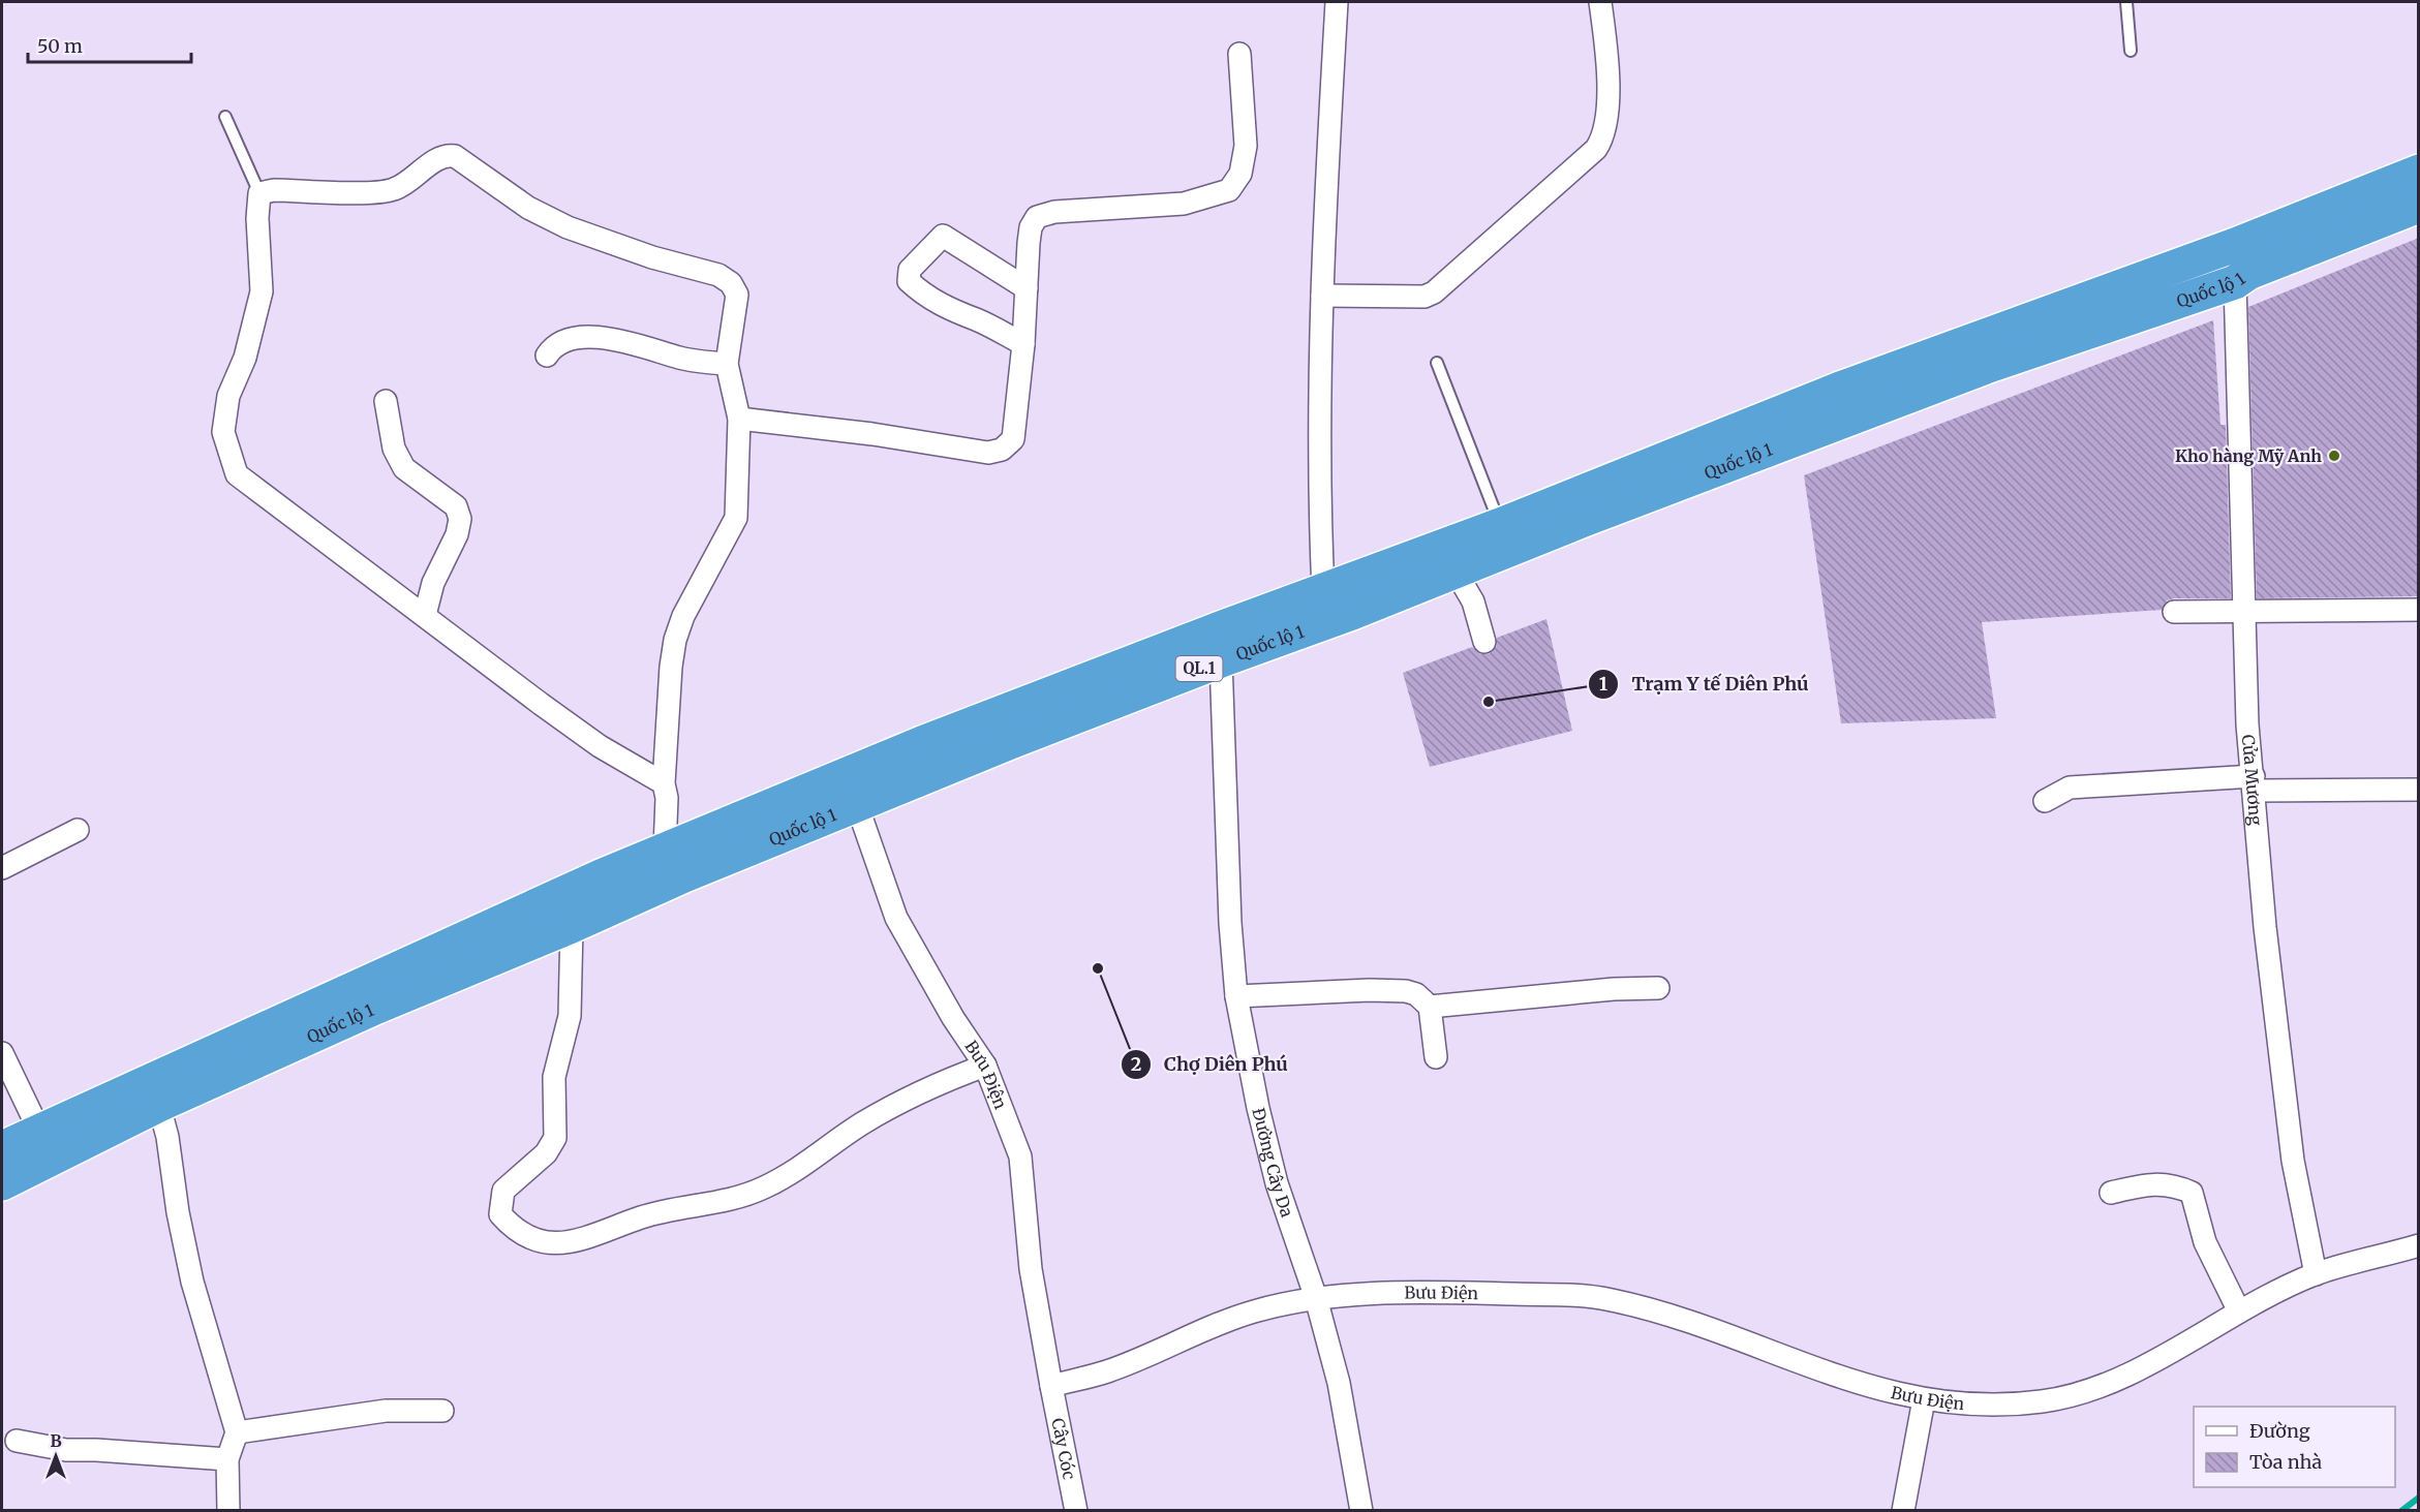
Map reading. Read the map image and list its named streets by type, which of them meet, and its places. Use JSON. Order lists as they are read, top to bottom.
{
  "streets": {
    "highway": ["Quốc lộ 1", "QL.1"],
    "street": [
      "Cửa Mương",
      "Bưu Điện",
      "Đường Cây Da",
      "Cây Cóc"
    ]
  },
  "crossings": [
    ["Quốc lộ 1", "Cửa Mương"],
    ["Quốc lộ 1", "Bưu Điện"],
    ["Quốc lộ 1", "Đường Cây Da"],
    ["Cửa Mương", "Bưu Điện"],
    ["Bưu Điện", "Đường Cây Da"],
    ["Bưu Điện", "Cây Cóc"]
  ],
  "places": ["Kho hàng Mỹ Anh", "Trạm Y tế Diên Phú", "Chợ Diên Phú"],
  "legend": ["Đường", "Tòa nhà"],
  "scale_bar": "50 m",
  "north": "top"
}
